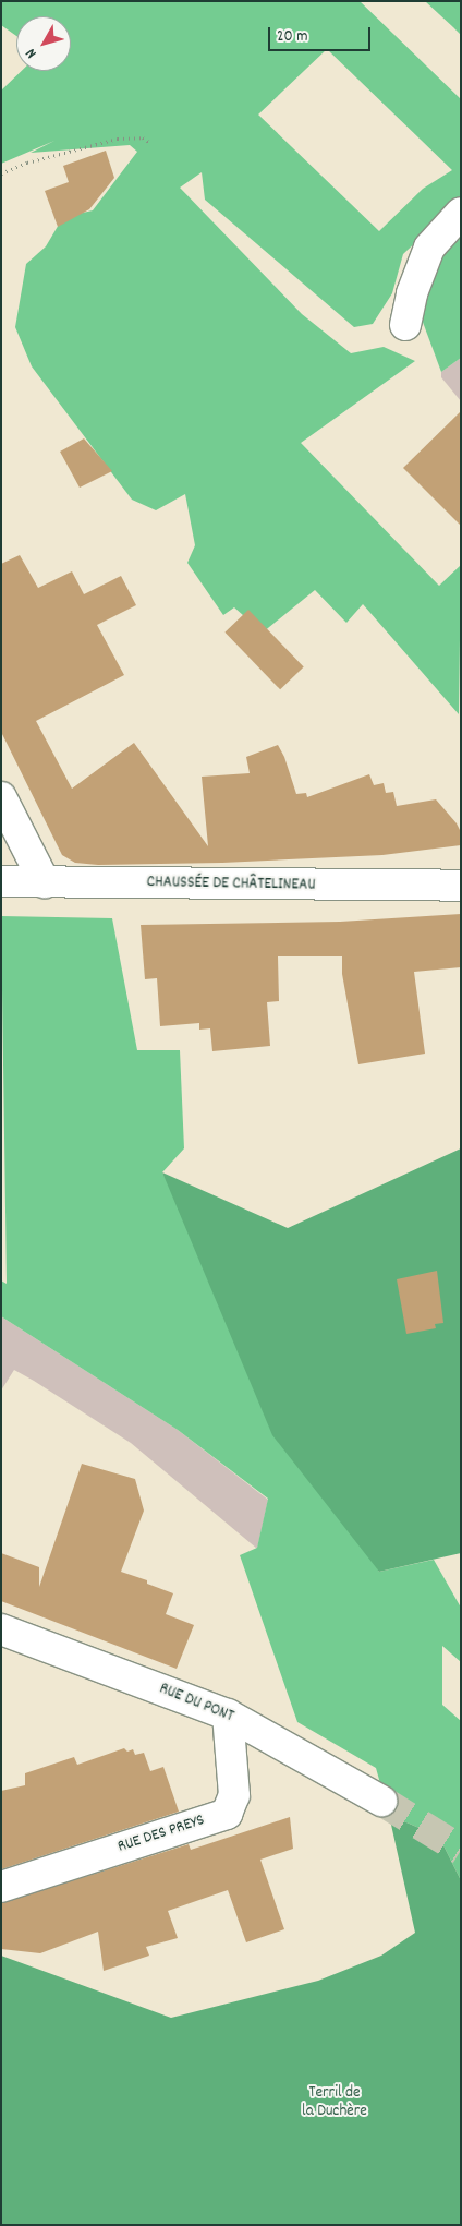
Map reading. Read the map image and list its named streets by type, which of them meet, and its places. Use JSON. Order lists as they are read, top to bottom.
{
  "streets": {
    "street": ["CHAUSSÉE DE CHÂTELINEAU", "RUE DU PONT", "RUE DES PREYS"]
  },
  "crossings": [
    ["RUE DU PONT", "RUE DES PREYS"]
  ],
  "parks": ["Terril de la Duchère"],
  "scale_bar": "20 m",
  "north": "bottom left"
}
